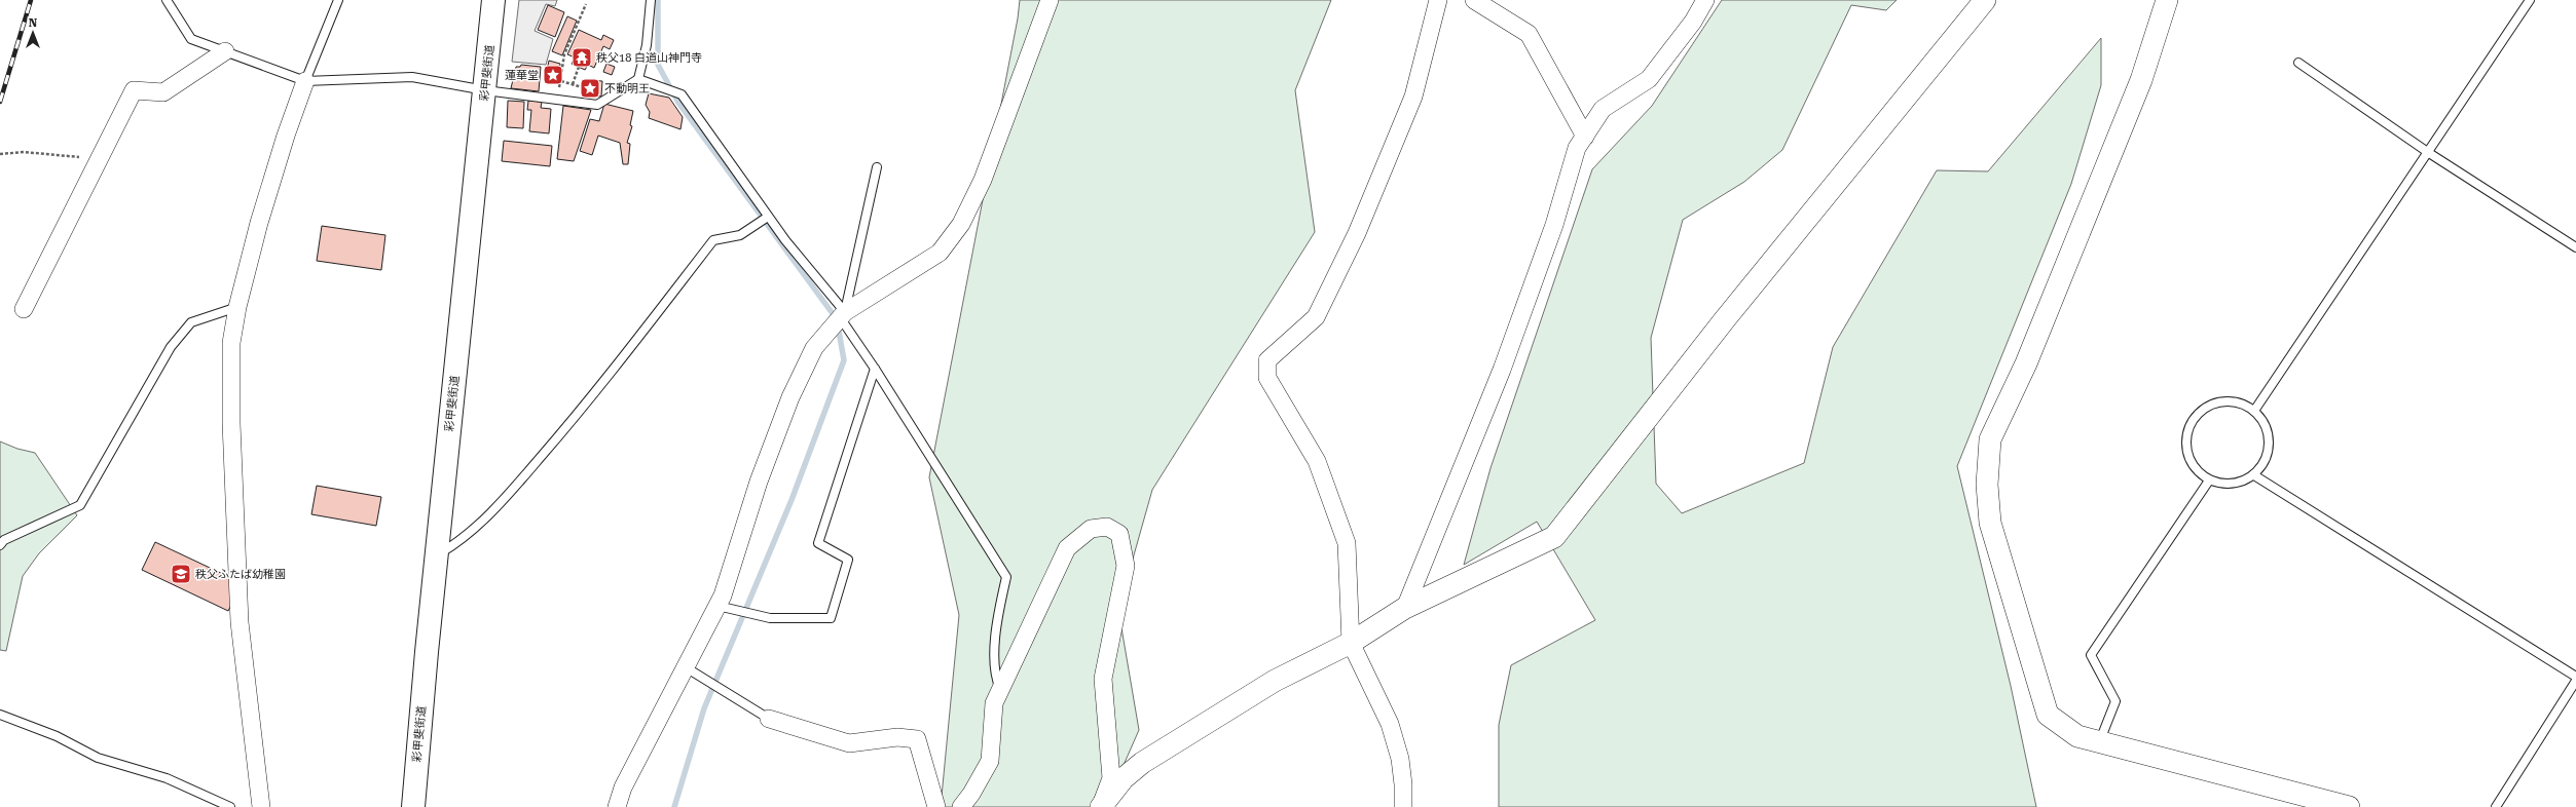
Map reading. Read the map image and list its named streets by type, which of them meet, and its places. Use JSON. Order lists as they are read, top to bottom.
{
  "streets": {
    "highway": ["彩甲斐街道"]
  },
  "places": {
    "temple": ["秩父18 白道山神門寺"],
    "place": ["蓮華堂", "不動明王"],
    "school or university": ["秩父ふたば幼稚園"]
  },
  "north": "top"
}
